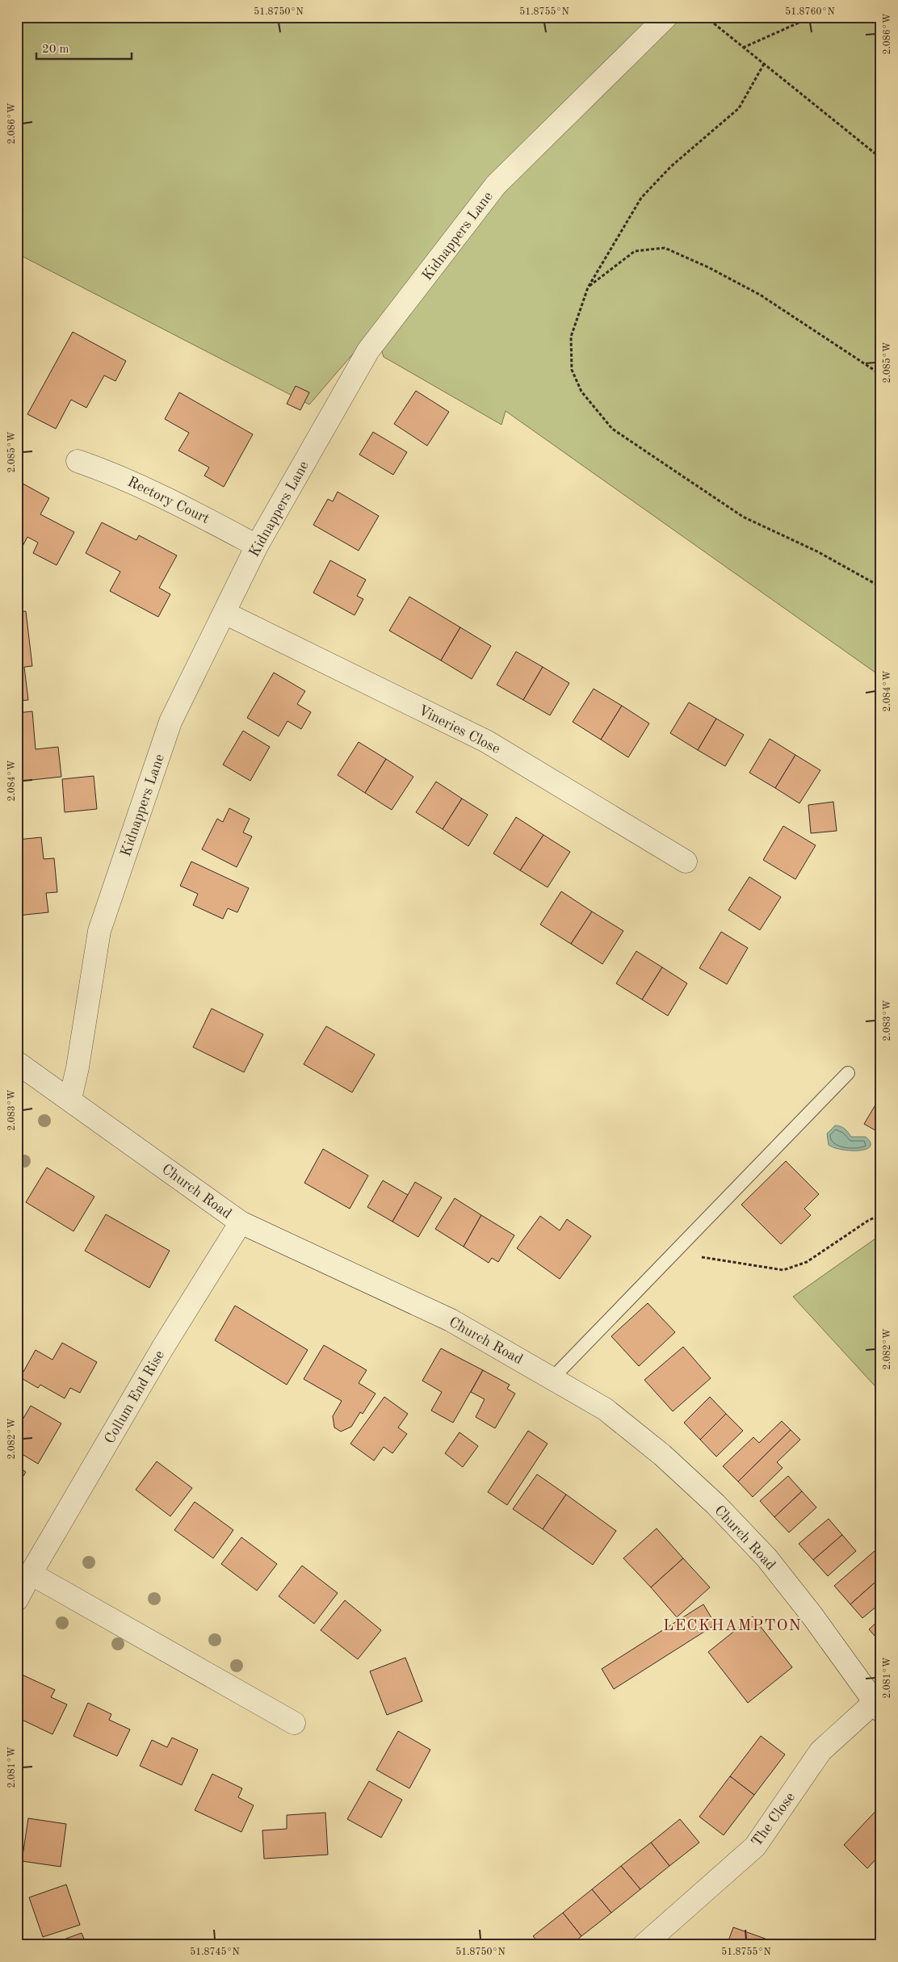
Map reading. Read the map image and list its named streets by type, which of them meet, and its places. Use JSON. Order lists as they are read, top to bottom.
{
  "streets": {
    "street": [
      "Kidnappers Lane",
      "Rectory Court",
      "Vineries Close",
      "Church Road",
      "Collum End Rise",
      "The Close"
    ]
  },
  "crossings": [
    ["Kidnappers Lane", "Rectory Court"],
    ["Kidnappers Lane", "Vineries Close"],
    ["Kidnappers Lane", "Church Road"],
    ["Church Road", "Collum End Rise"],
    ["Church Road", "The Close"]
  ],
  "districts": ["LECKHAMPTON"],
  "scale_bar": "20 m",
  "coordinates": [
    "51.8750°N",
    "51.8755°N",
    "51.8760°N",
    "2.086°W",
    "2.085°W",
    "2.084°W",
    "2.083°W",
    "2.082°W",
    "2.081°W",
    "51.8745°N"
  ]
}
